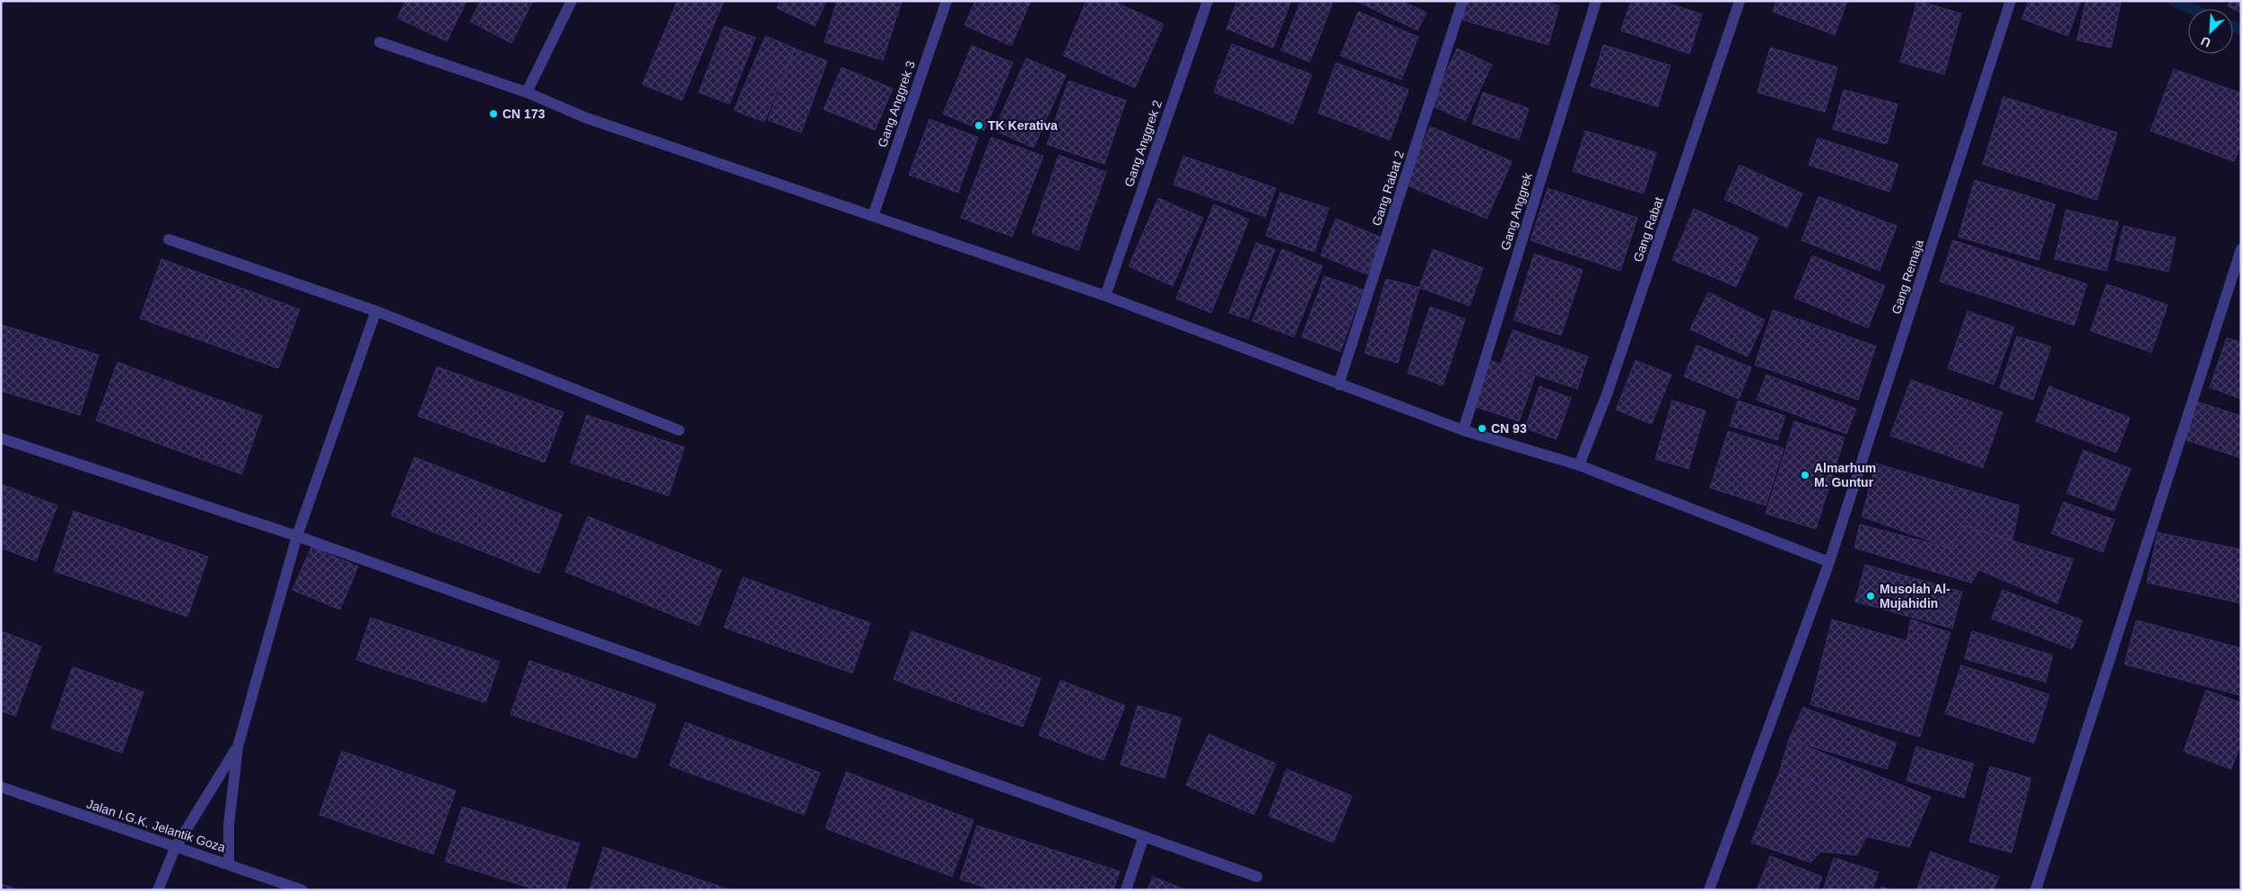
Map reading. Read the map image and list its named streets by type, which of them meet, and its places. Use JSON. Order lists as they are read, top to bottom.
{
  "streets": {
    "street": [
      "Gang Anggrek 3",
      "Gang Anggrek 2",
      "Gang Rabat 2",
      "Gang Anggrek",
      "Gang Rabat",
      "Gang Remaja",
      "Jalan I.G.K. Jelantik Goza"
    ]
  },
  "places": [
    "CN 173",
    "TK Kerativa",
    "CN 93",
    "Almarhum M. Guntur",
    "Musolah Al- Mujahidin"
  ],
  "north": "bottom left"
}
